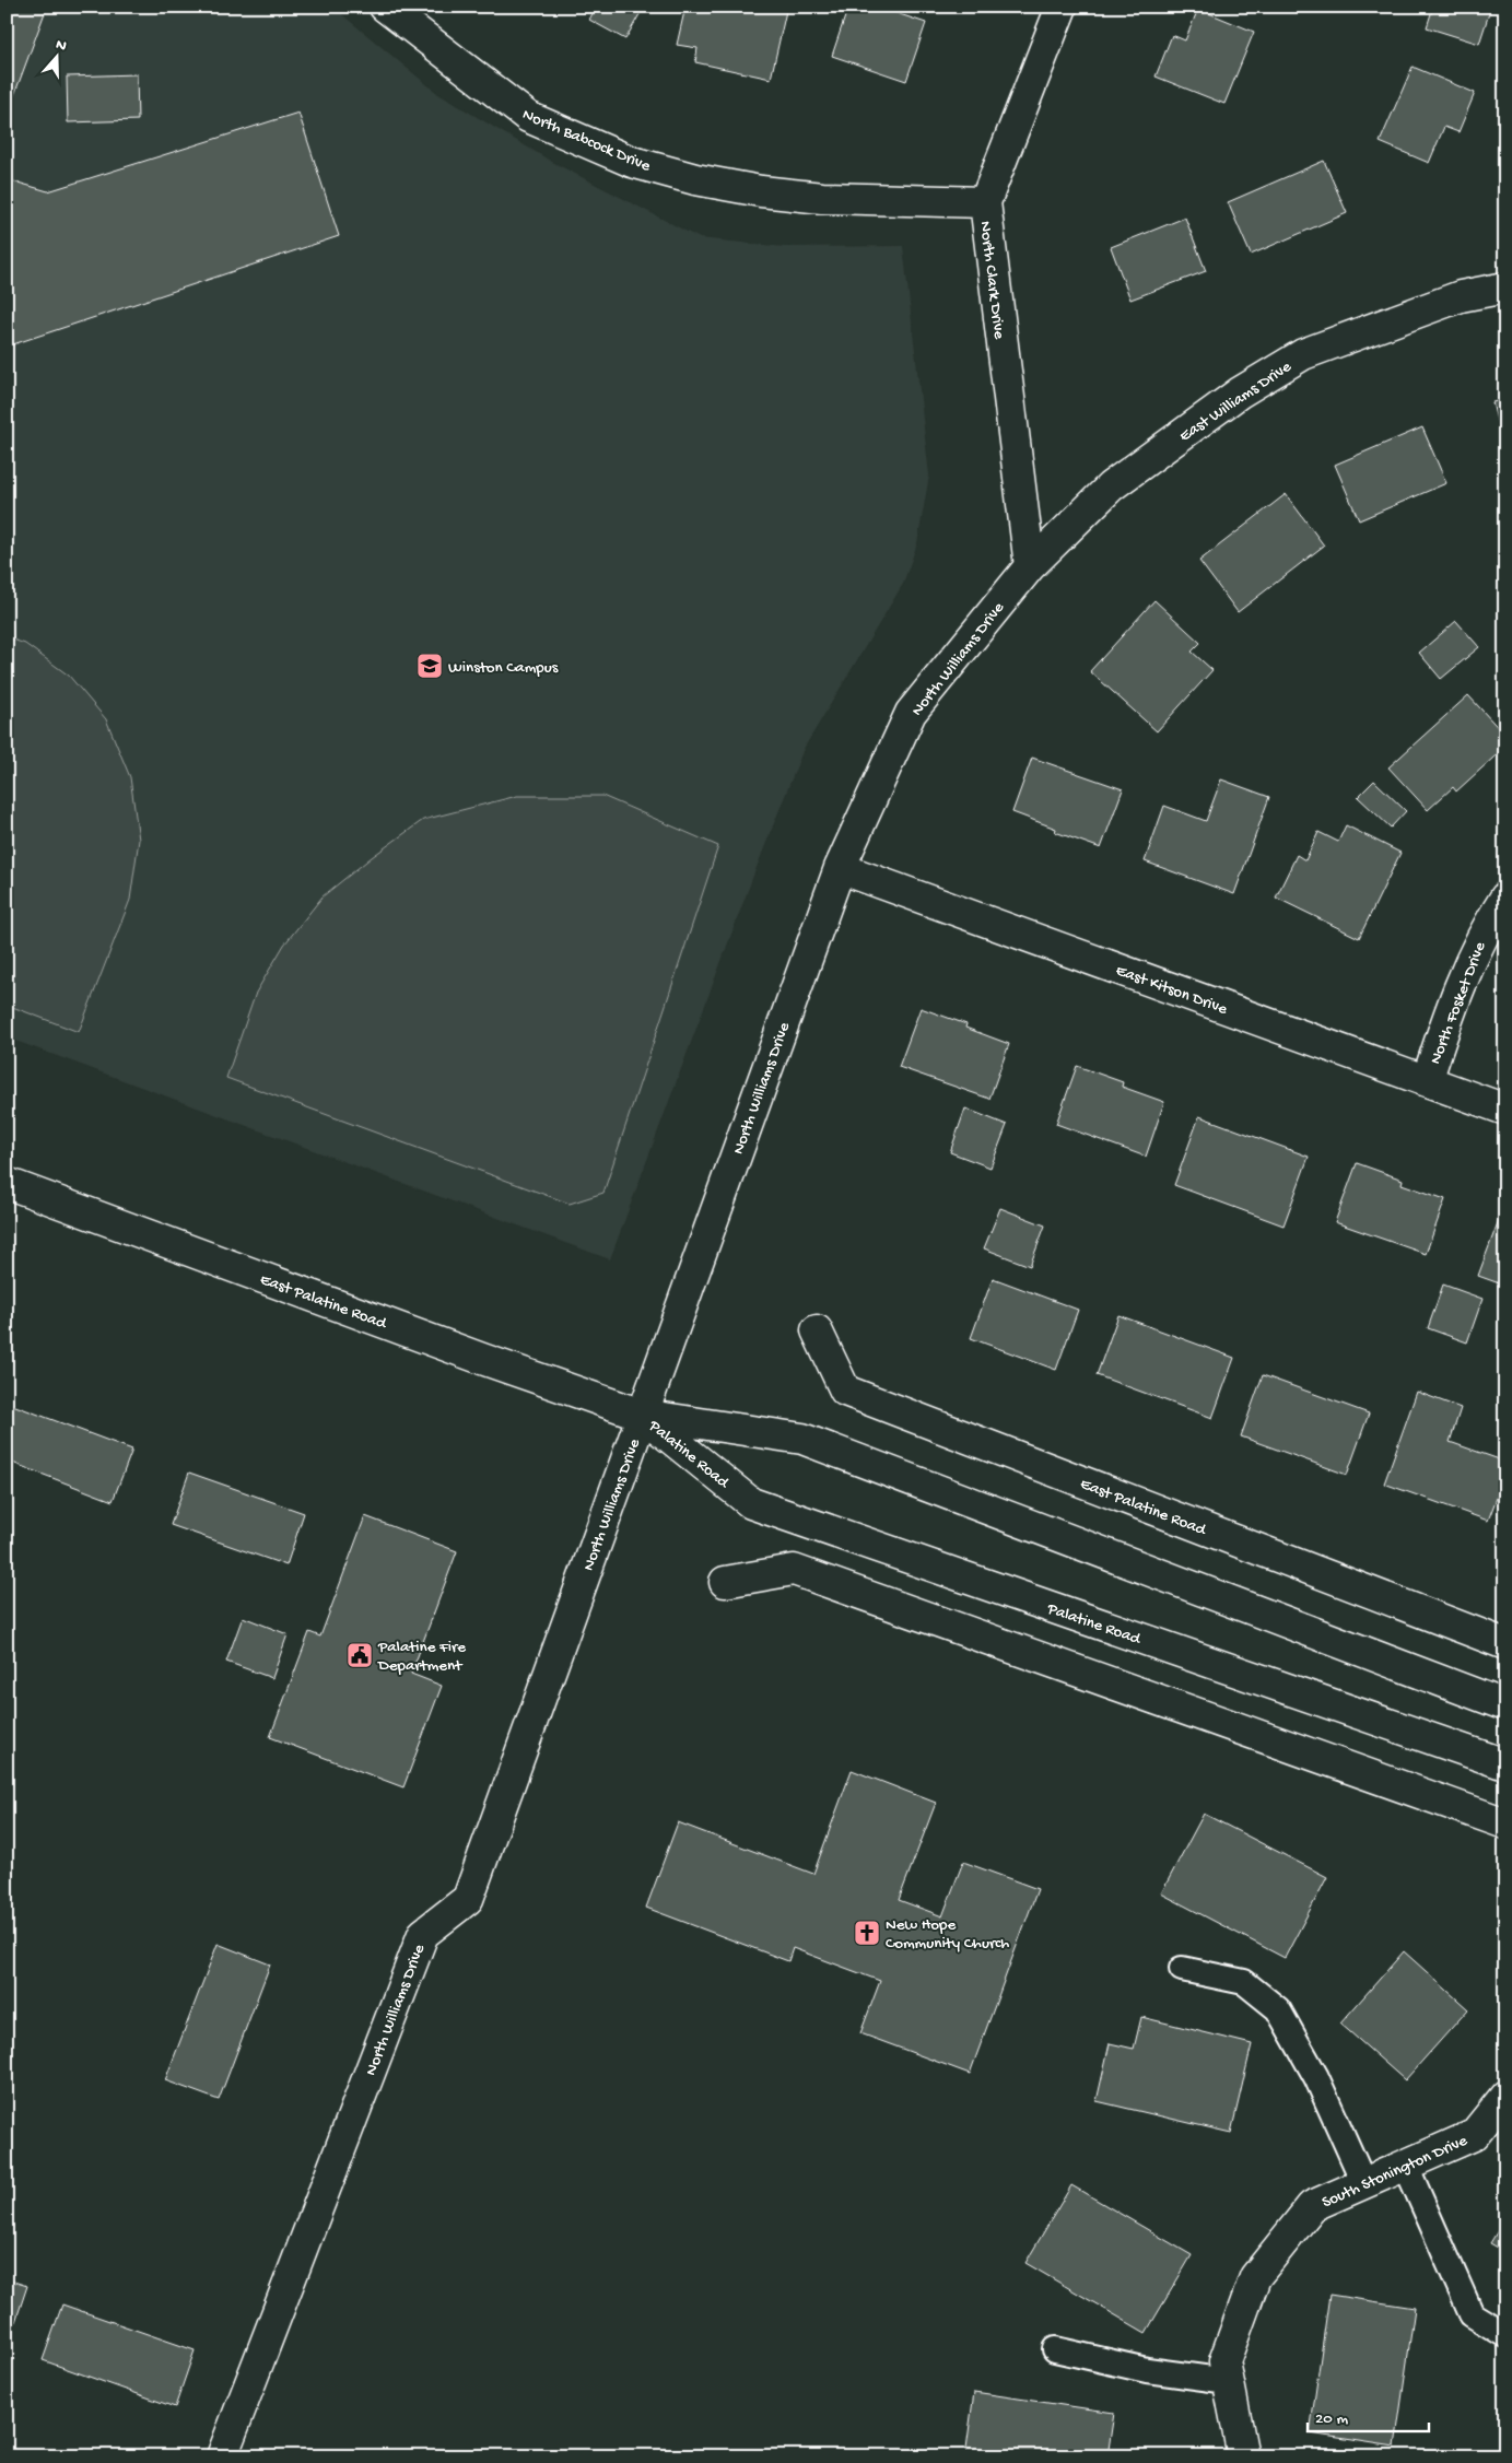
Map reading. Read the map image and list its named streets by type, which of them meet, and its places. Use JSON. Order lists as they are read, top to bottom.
{
  "streets": {
    "street": [
      "North Babcock Drive",
      "North Clark Drive",
      "East Williams Drive",
      "North Williams Drive",
      "East Kitson Drive",
      "North Fosket Drive",
      "East Palatine Road",
      "Palatine Road",
      "South Stonington Drive"
    ]
  },
  "crossings": [
    ["North Babcock Drive", "North Clark Drive"],
    ["North Clark Drive", "East Williams Drive"],
    ["North Clark Drive", "North Williams Drive"],
    ["East Williams Drive", "North Williams Drive"],
    ["North Williams Drive", "East Kitson Drive"],
    ["North Williams Drive", "East Palatine Road"],
    ["North Williams Drive", "Palatine Road"],
    ["East Kitson Drive", "North Fosket Drive"],
    ["East Palatine Road", "Palatine Road"]
  ],
  "places": {
    "school or university": ["Winston Campus"],
    "public building": ["Palatine Fire Department"],
    "church": ["New Hope Community Church"]
  },
  "scale_bar": "20 m",
  "north": "top"
}
